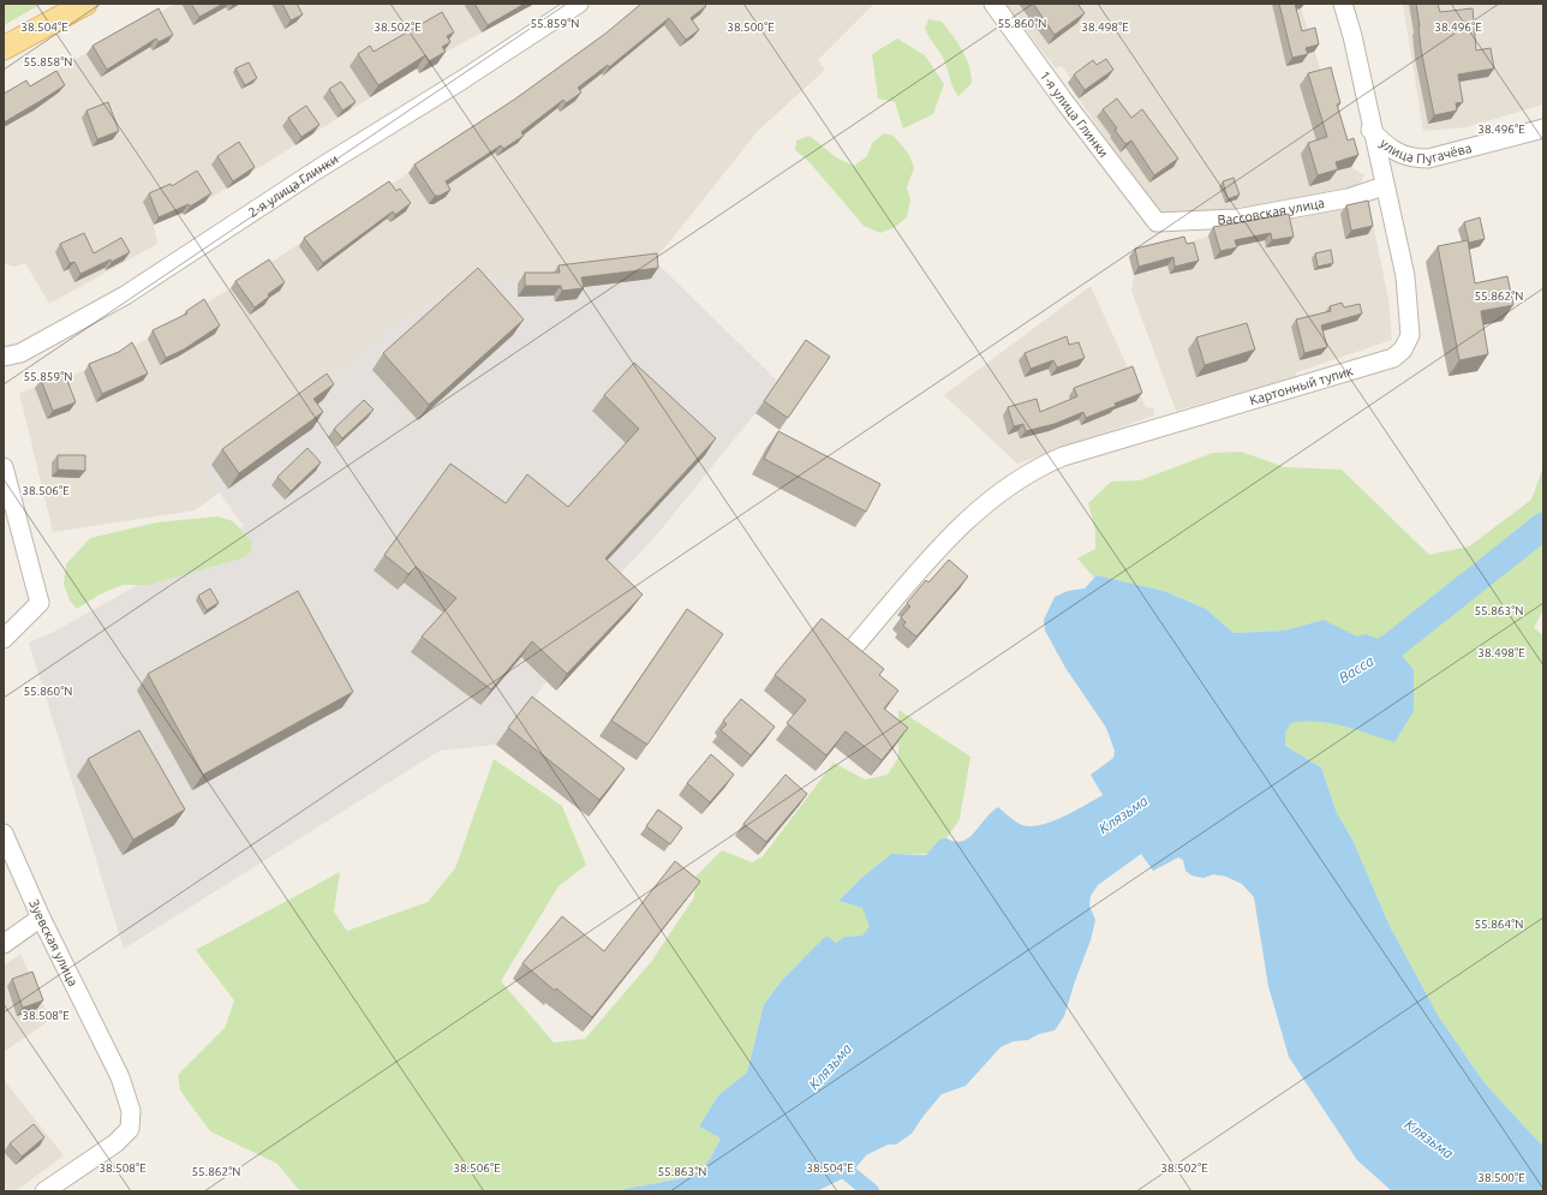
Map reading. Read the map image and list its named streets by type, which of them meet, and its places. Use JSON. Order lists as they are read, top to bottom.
{
  "streets": {
    "street": [
      "1-я улица Глинки",
      "улица Пугачёва",
      "2-я улица Глинки",
      "Вассовская улица",
      "Картонный тупик",
      "Зуевская улица"
    ]
  },
  "crossings": [
    ["1-я улица Глинки", "Вассовская улица"],
    ["улица Пугачёва", "Картонный тупик"],
    ["Вассовская улица", "Картонный тупик"]
  ],
  "water": ["Васса", "Клязьма"],
  "coordinates": [
    "55.859°N",
    "55.860°N",
    "38.504°E",
    "38.500°E",
    "38.498°E",
    "38.496°E",
    "38.502°E",
    "55.858°N",
    "55.862°N",
    "38.506°E",
    "55.863°N",
    "55.864°N",
    "38.508°E"
  ]
}
